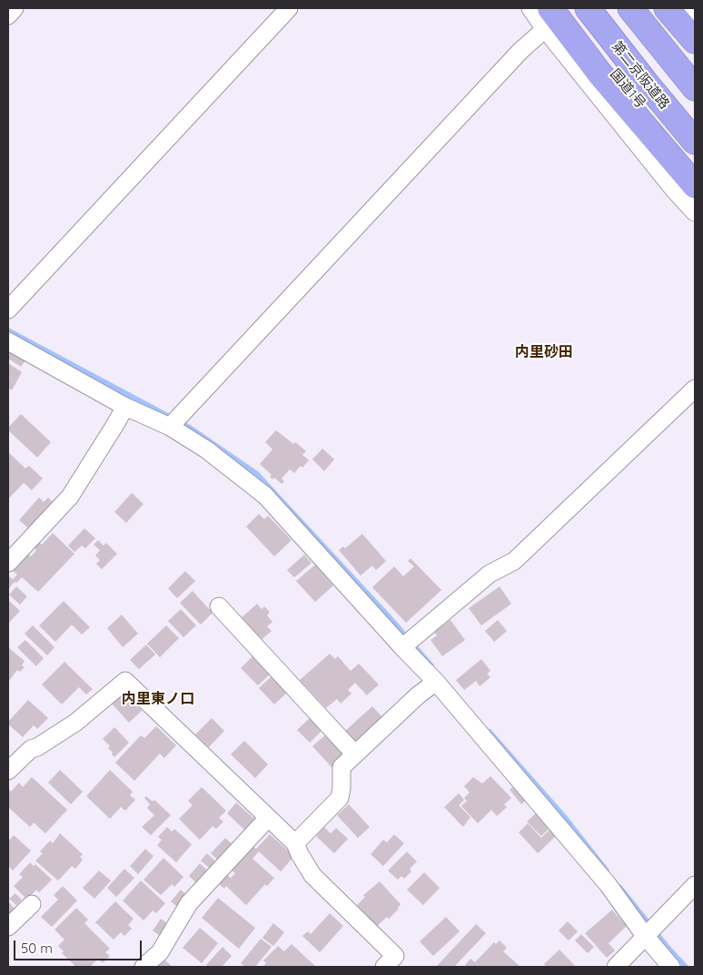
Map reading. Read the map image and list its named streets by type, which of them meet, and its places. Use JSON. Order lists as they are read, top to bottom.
{
  "streets": {
    "highway": ["第二京阪道路", "国道1号"]
  },
  "crossings": [
    ["第二京阪道路", "国道1号"]
  ],
  "districts": ["内里砂田", "内里東ノ口"],
  "scale_bar": "50 m"
}
